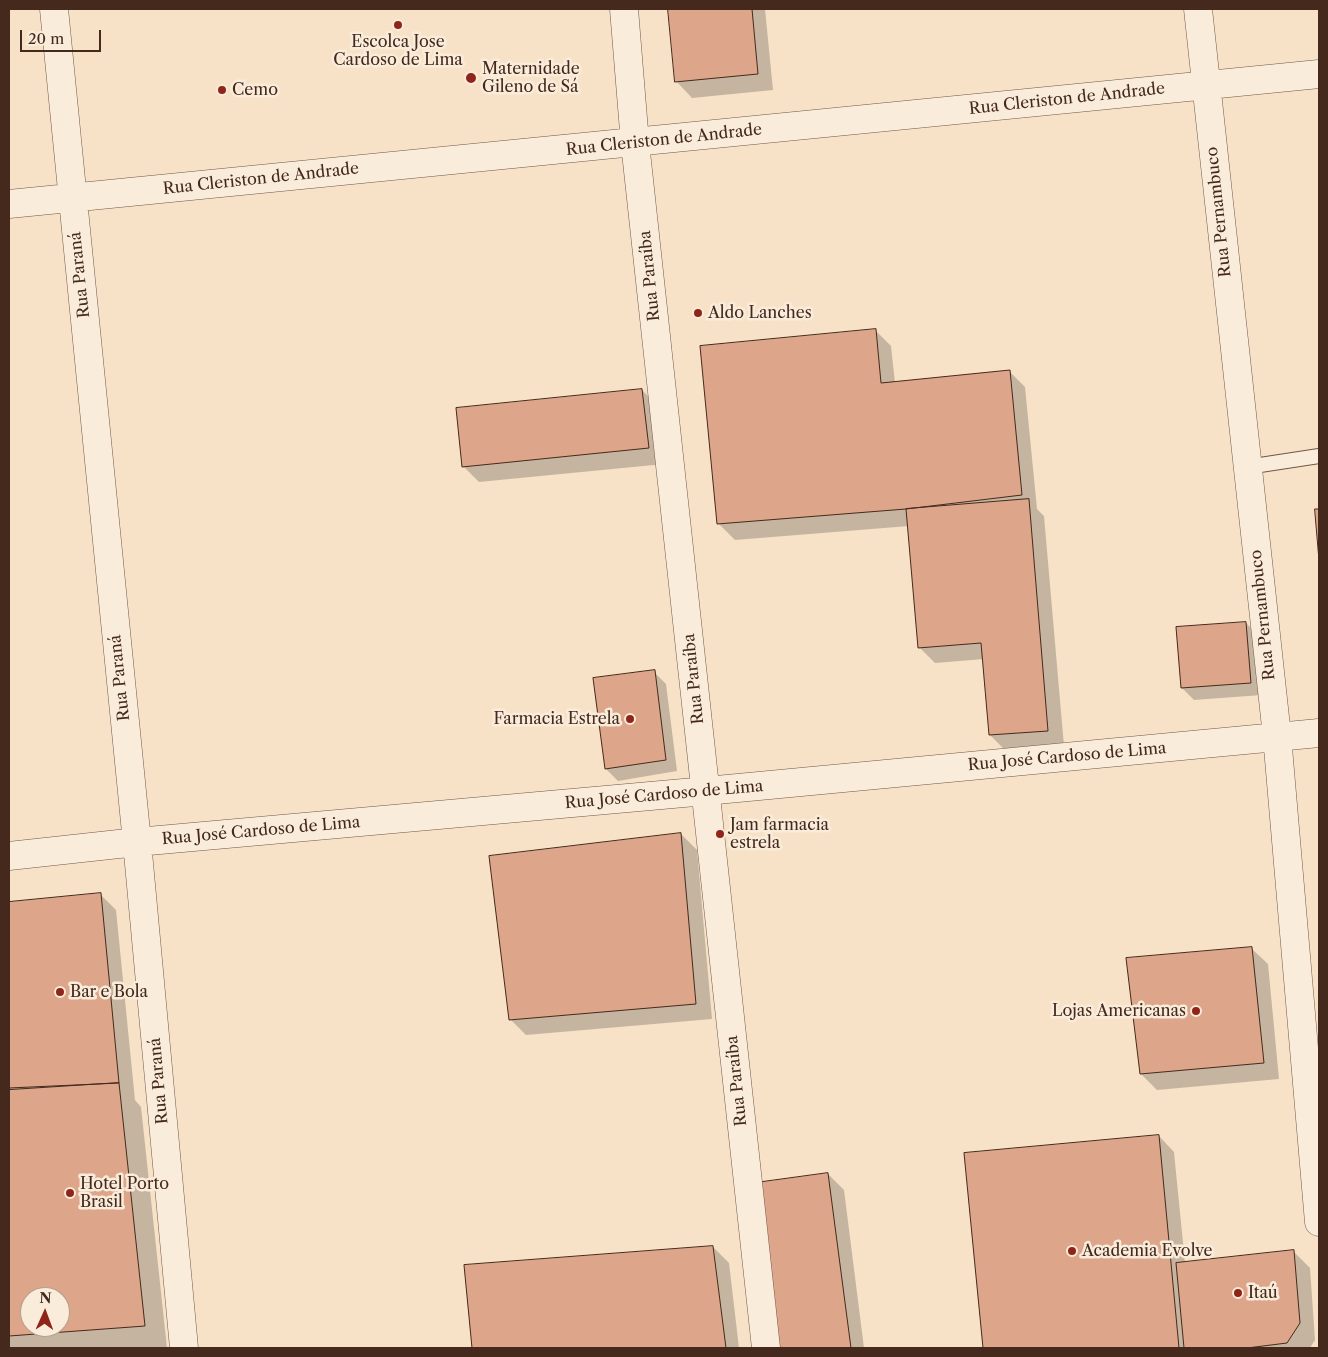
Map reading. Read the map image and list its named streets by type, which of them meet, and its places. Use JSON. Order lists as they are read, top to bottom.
{
  "streets": {
    "street": [
      "Rua Cleriston de Andrade",
      "Rua Pernambuco",
      "Rua Paraná",
      "Rua Paraíba",
      "Rua José Cardoso de Lima"
    ]
  },
  "crossings": [
    ["Rua Cleriston de Andrade", "Rua Pernambuco"],
    ["Rua Cleriston de Andrade", "Rua Paraná"],
    ["Rua Cleriston de Andrade", "Rua Paraíba"],
    ["Rua Pernambuco", "Rua José Cardoso de Lima"],
    ["Rua Paraná", "Rua José Cardoso de Lima"],
    ["Rua Paraíba", "Rua José Cardoso de Lima"]
  ],
  "places": [
    "Escolca Jose Cardoso de Lima",
    "Maternidade Gileno de Sá",
    "Cemo",
    "Aldo Lanches",
    "Farmacia Estrela",
    "Jam farmacia estrela",
    "Bar e Bola",
    "Lojas Americanas",
    "Hotel Porto Brasil",
    "Academia Evolve",
    "Itaú"
  ],
  "scale_bar": "20 m",
  "north": "top"
}
